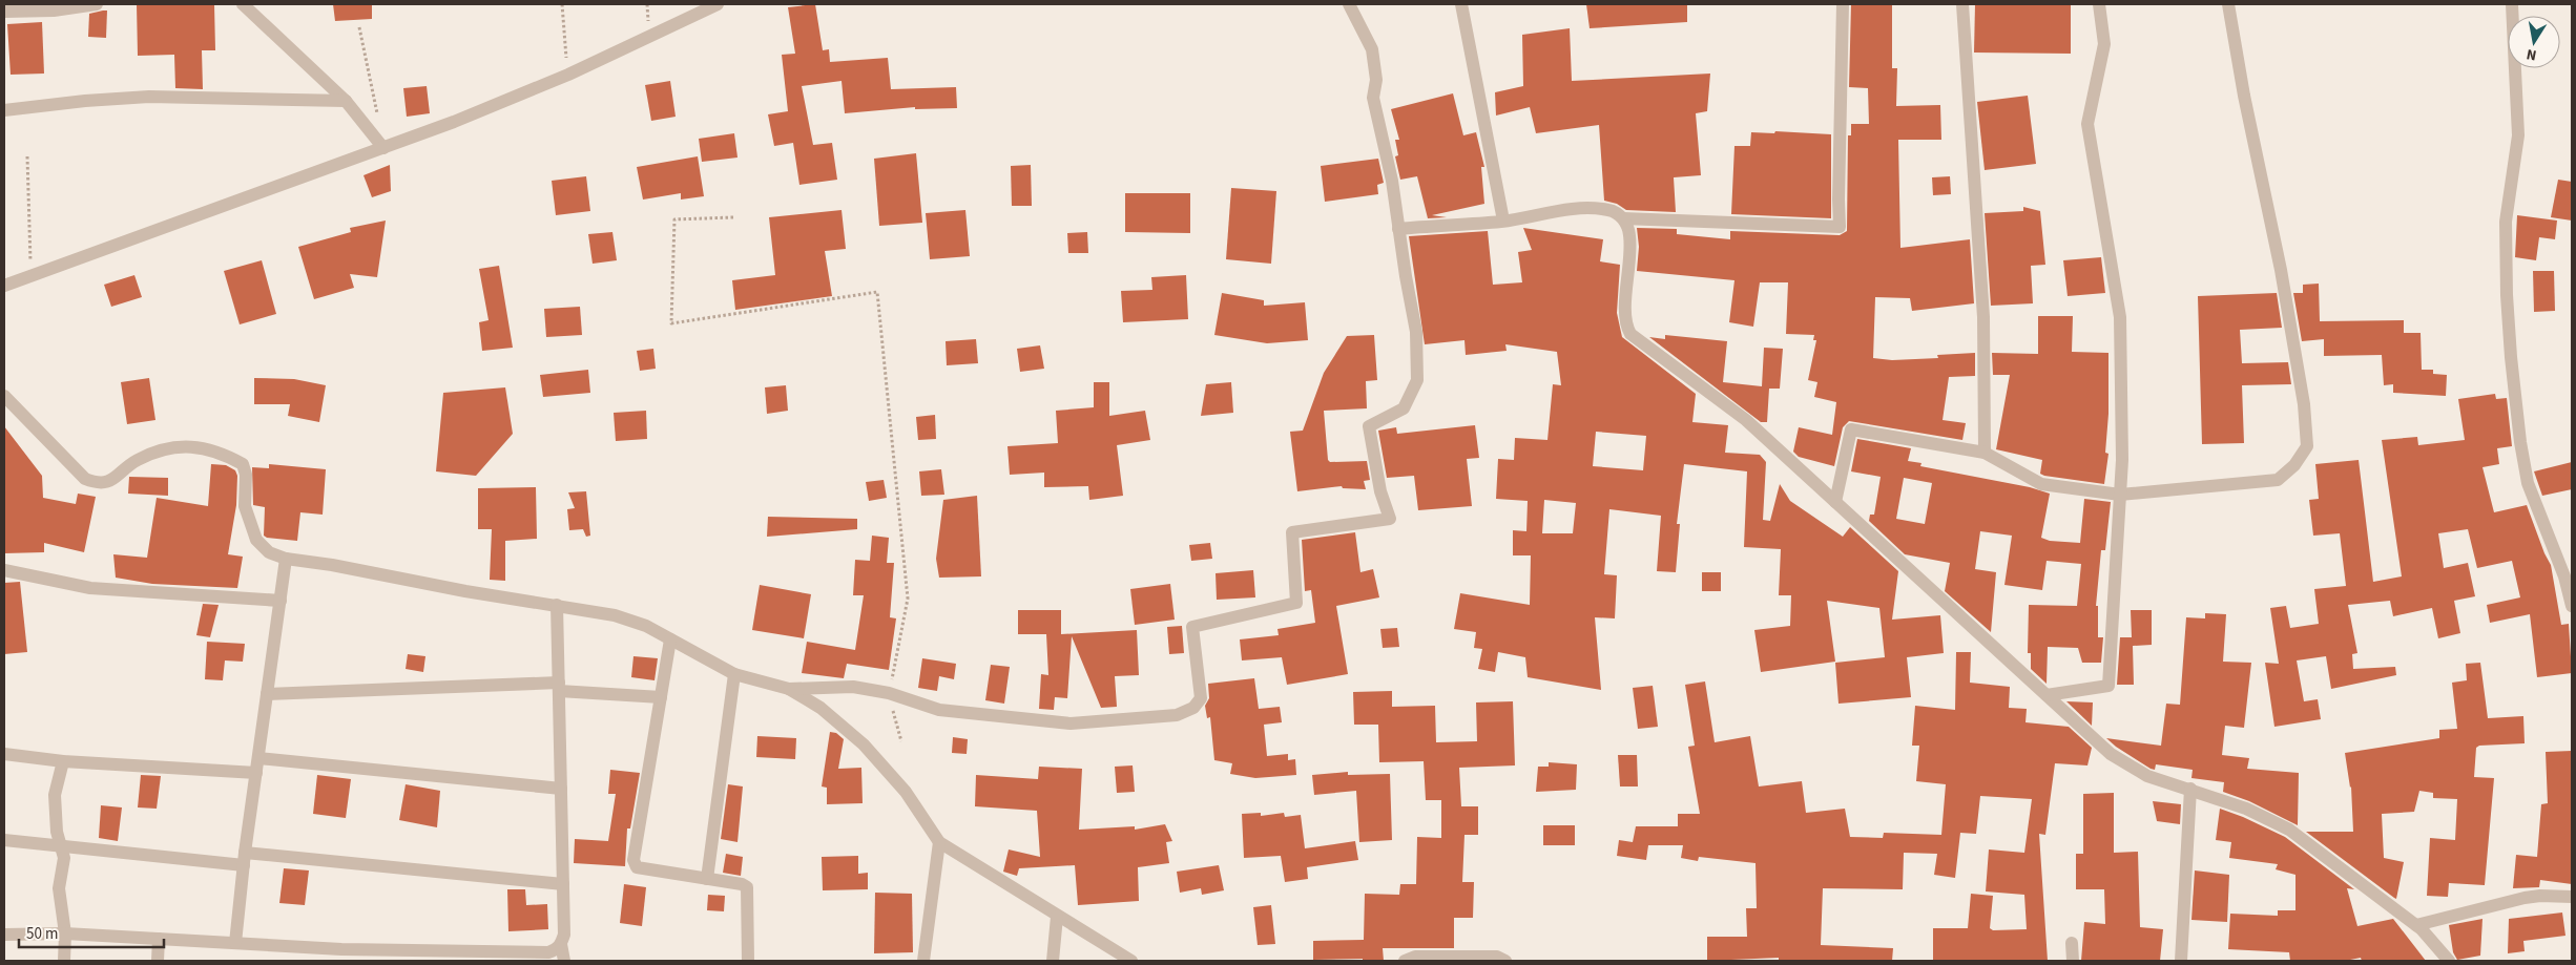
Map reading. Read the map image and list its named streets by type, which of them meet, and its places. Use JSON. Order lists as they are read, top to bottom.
{
  "scale_bar": "50 m",
  "north": "bottom"
}
